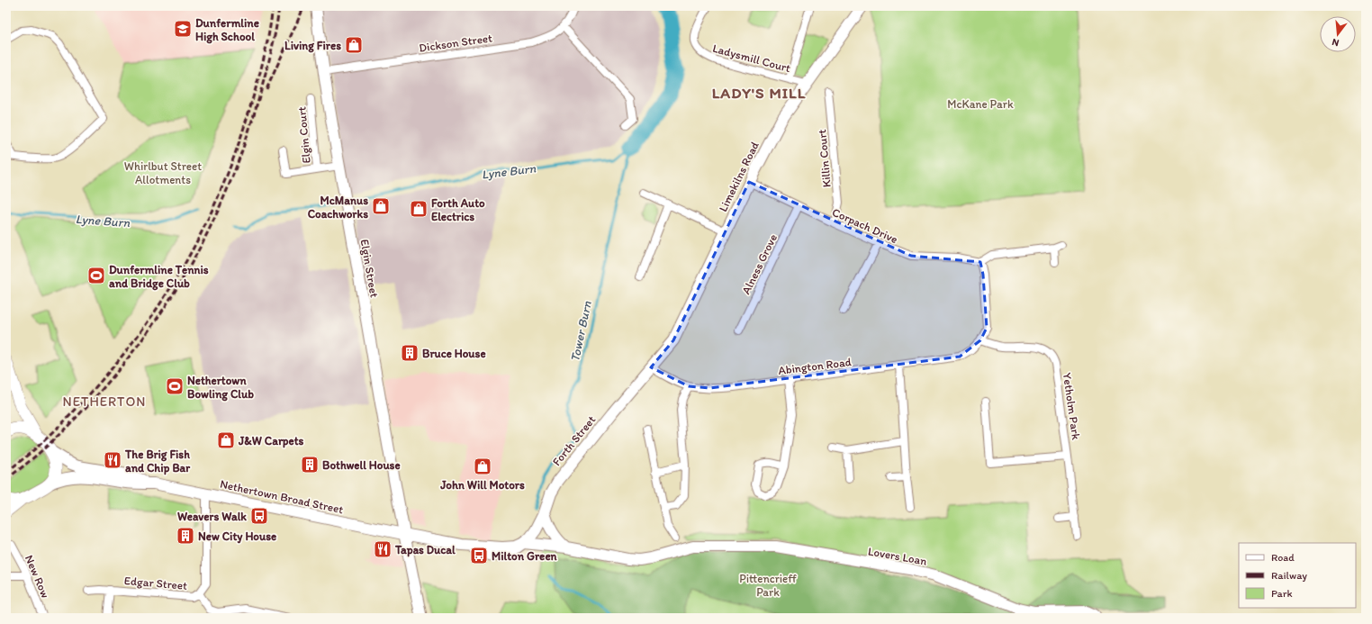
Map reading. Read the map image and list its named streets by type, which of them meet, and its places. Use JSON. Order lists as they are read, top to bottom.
{
  "streets": {
    "street": [
      "Dickson Street",
      "Ladysmill Court",
      "Elgin Court",
      "Killin Court",
      "Limekilns Road",
      "Corpach Drive",
      "Alness Grove",
      "Elgin Street",
      "Abington Road",
      "Yetholm Park",
      "Forth Street",
      "Nethertown Broad Street",
      "Lovers Loan",
      "New Row",
      "Edgar Street"
    ]
  },
  "crossings": [
    ["Dickson Street", "Elgin Street"],
    ["Ladysmill Court", "Limekilns Road"],
    ["Elgin Court", "Elgin Street"],
    ["Killin Court", "Corpach Drive"],
    ["Limekilns Road", "Corpach Drive"],
    ["Limekilns Road", "Abington Road"],
    ["Limekilns Road", "Forth Street"],
    ["Corpach Drive", "Alness Grove"],
    ["Elgin Street", "Nethertown Broad Street"],
    ["Abington Road", "Yetholm Park"],
    ["Abington Road", "Forth Street"],
    ["Forth Street", "Nethertown Broad Street"]
  ],
  "districts": ["LADY'S MILL", "NETHERTON"],
  "water": ["Lyne Burn", "Tower Burn"],
  "parks": ["McKane Park", "Whirlbut Street Allotments", "Pittencrieff Park"],
  "places": {
    "school or university": ["Dunfermline High School"],
    "shop": [
      "Living Fires",
      "McManus Coachworks",
      "Forth Auto Electrics",
      "J&W Carpets",
      "John Will Motors"
    ],
    "sports": ["Dunfermline Tennis and Bridge Club", "Nethertown Bowling Club"],
    "building": ["Bruce House", "Bothwell House", "New City House"],
    "restaurant": ["The Brig Fish and Chip Bar", "Tapas Ducal"],
    "bus stop": ["Weavers Walk", "Milton Green"]
  },
  "legend": ["Road", "Railway", "Park"],
  "north": "bottom"
}
